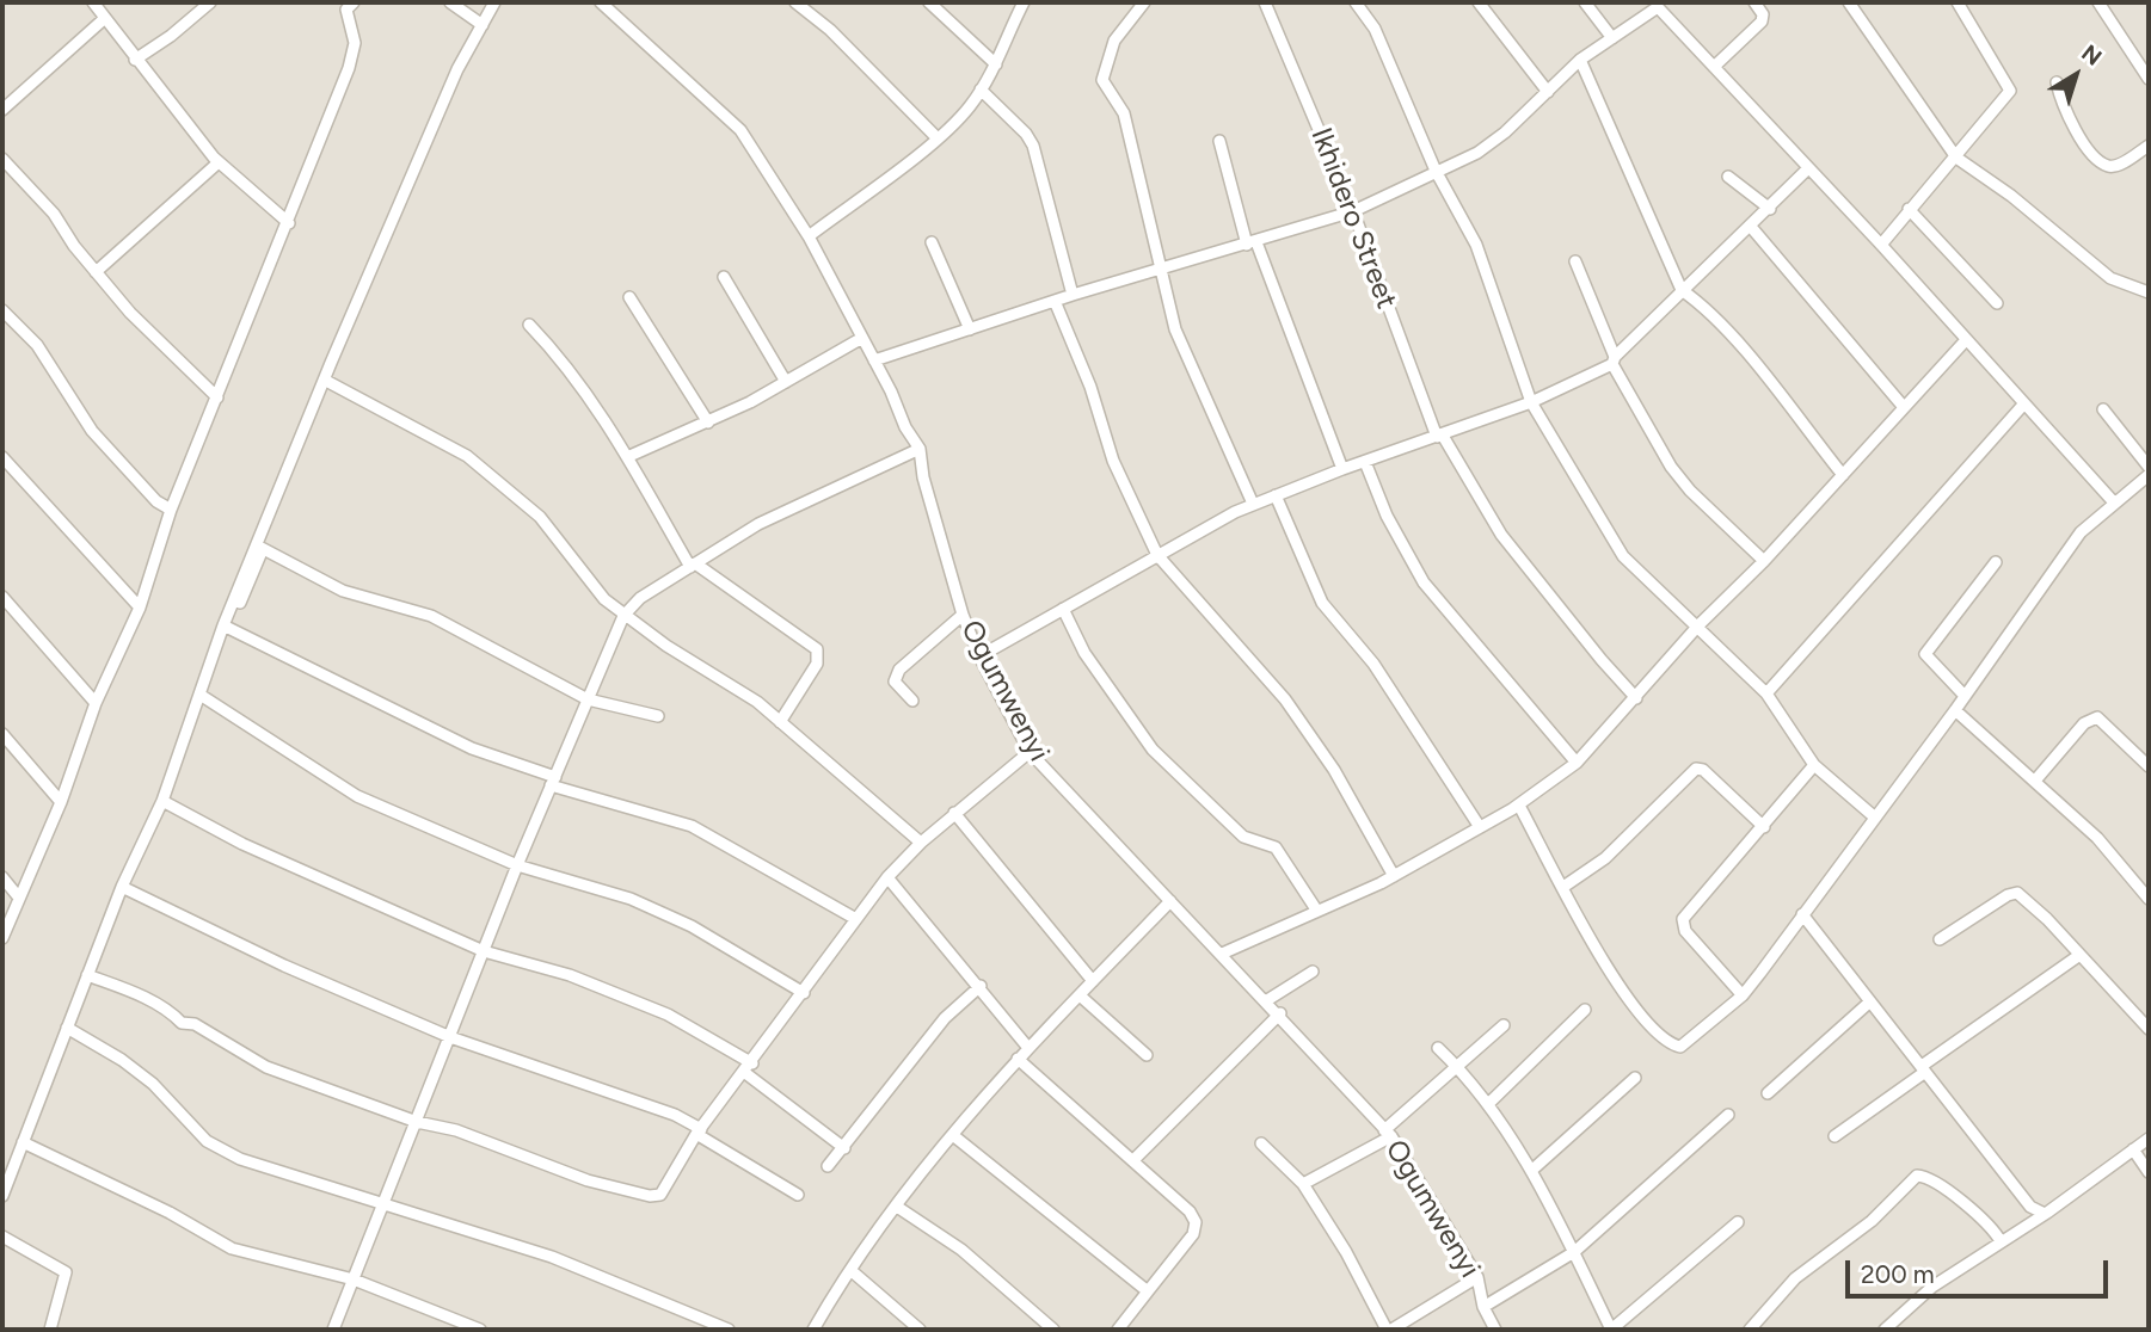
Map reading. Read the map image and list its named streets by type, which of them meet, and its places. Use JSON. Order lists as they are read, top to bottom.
{
  "streets": {
    "street": ["Ikhidero Street", "Ogumwenyi"]
  },
  "scale_bar": "200 m",
  "north": "top right"
}
